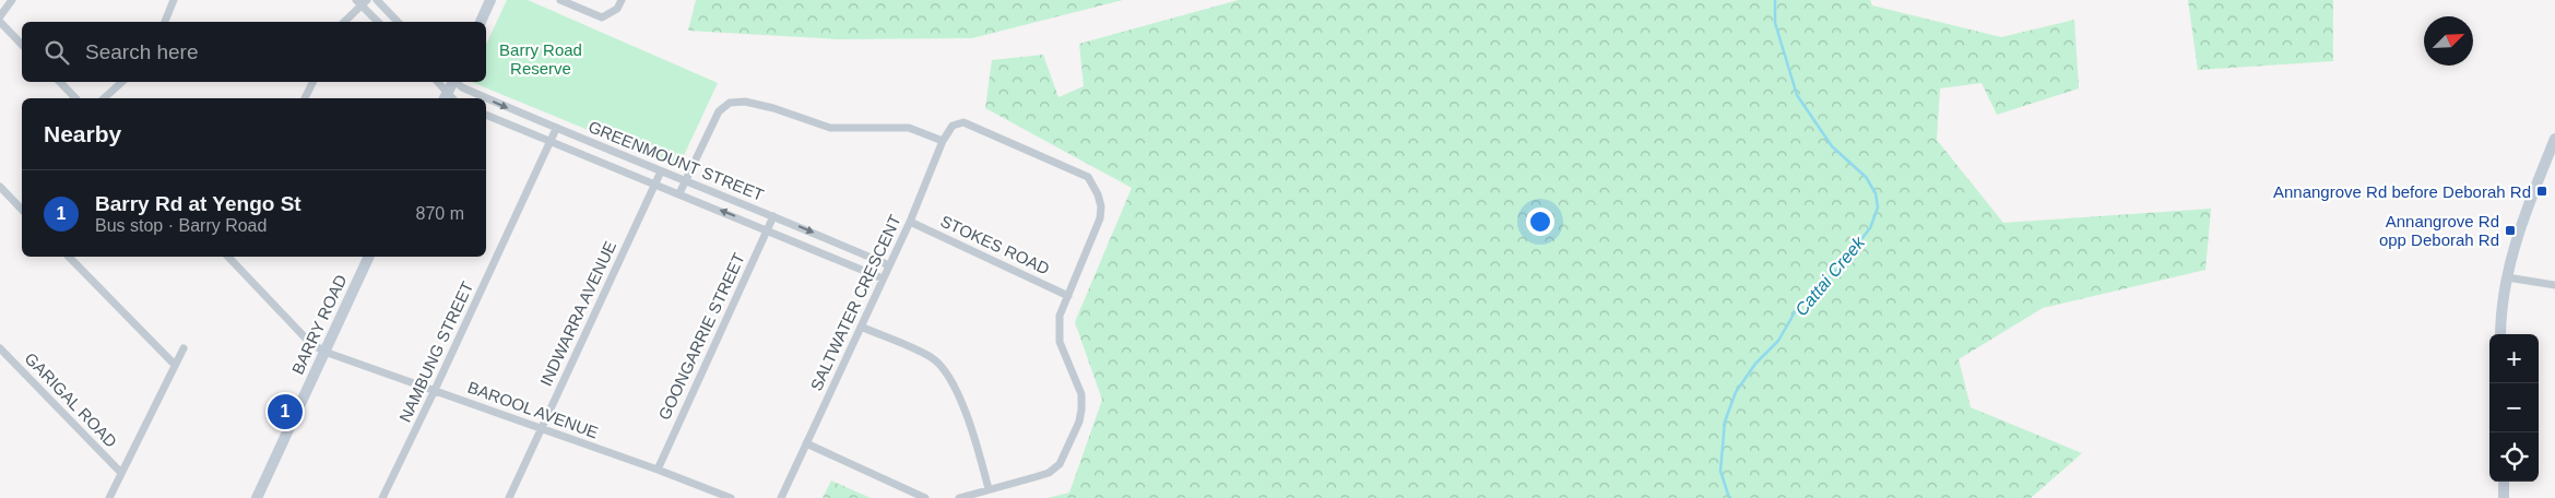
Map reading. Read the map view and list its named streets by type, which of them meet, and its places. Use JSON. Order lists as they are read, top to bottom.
{
  "streets": {
    "street": [
      "GREENMOUNT STREET",
      "STOKES ROAD",
      "SALTWATER CRESCENT",
      "INDWARRA AVENUE",
      "BARRY ROAD",
      "GOONGARRIE STREET",
      "NAMBUNG STREET",
      "GARIGAL ROAD",
      "BAROOL AVENUE"
    ]
  },
  "crossings": [
    ["GREENMOUNT STREET", "SALTWATER CRESCENT"],
    ["GREENMOUNT STREET", "INDWARRA AVENUE"],
    ["GREENMOUNT STREET", "GOONGARRIE STREET"],
    ["GREENMOUNT STREET", "NAMBUNG STREET"],
    ["STOKES ROAD", "SALTWATER CRESCENT"],
    ["INDWARRA AVENUE", "BAROOL AVENUE"],
    ["BARRY ROAD", "BAROOL AVENUE"],
    ["GOONGARRIE STREET", "BAROOL AVENUE"],
    ["NAMBUNG STREET", "BAROOL AVENUE"]
  ],
  "water": ["Cattai Creek"],
  "parks": ["Barry Road Reserve"],
  "places": {
    "transit": ["Annangrove Rd before Deborah Rd", "Annangrove Rd opp Deborah Rd"]
  },
  "north": "top right",
  "page": {
    "search": "Search here",
    "heading": "Nearby",
    "list": [
      {
        "mark": "1",
        "name": "Barry Rd at Yengo St",
        "note": "Bus stop · Barry Road",
        "value": "870 m"
      }
    ],
    "map_buttons": ["+", "−"],
    "pins": "1"
  }
}
